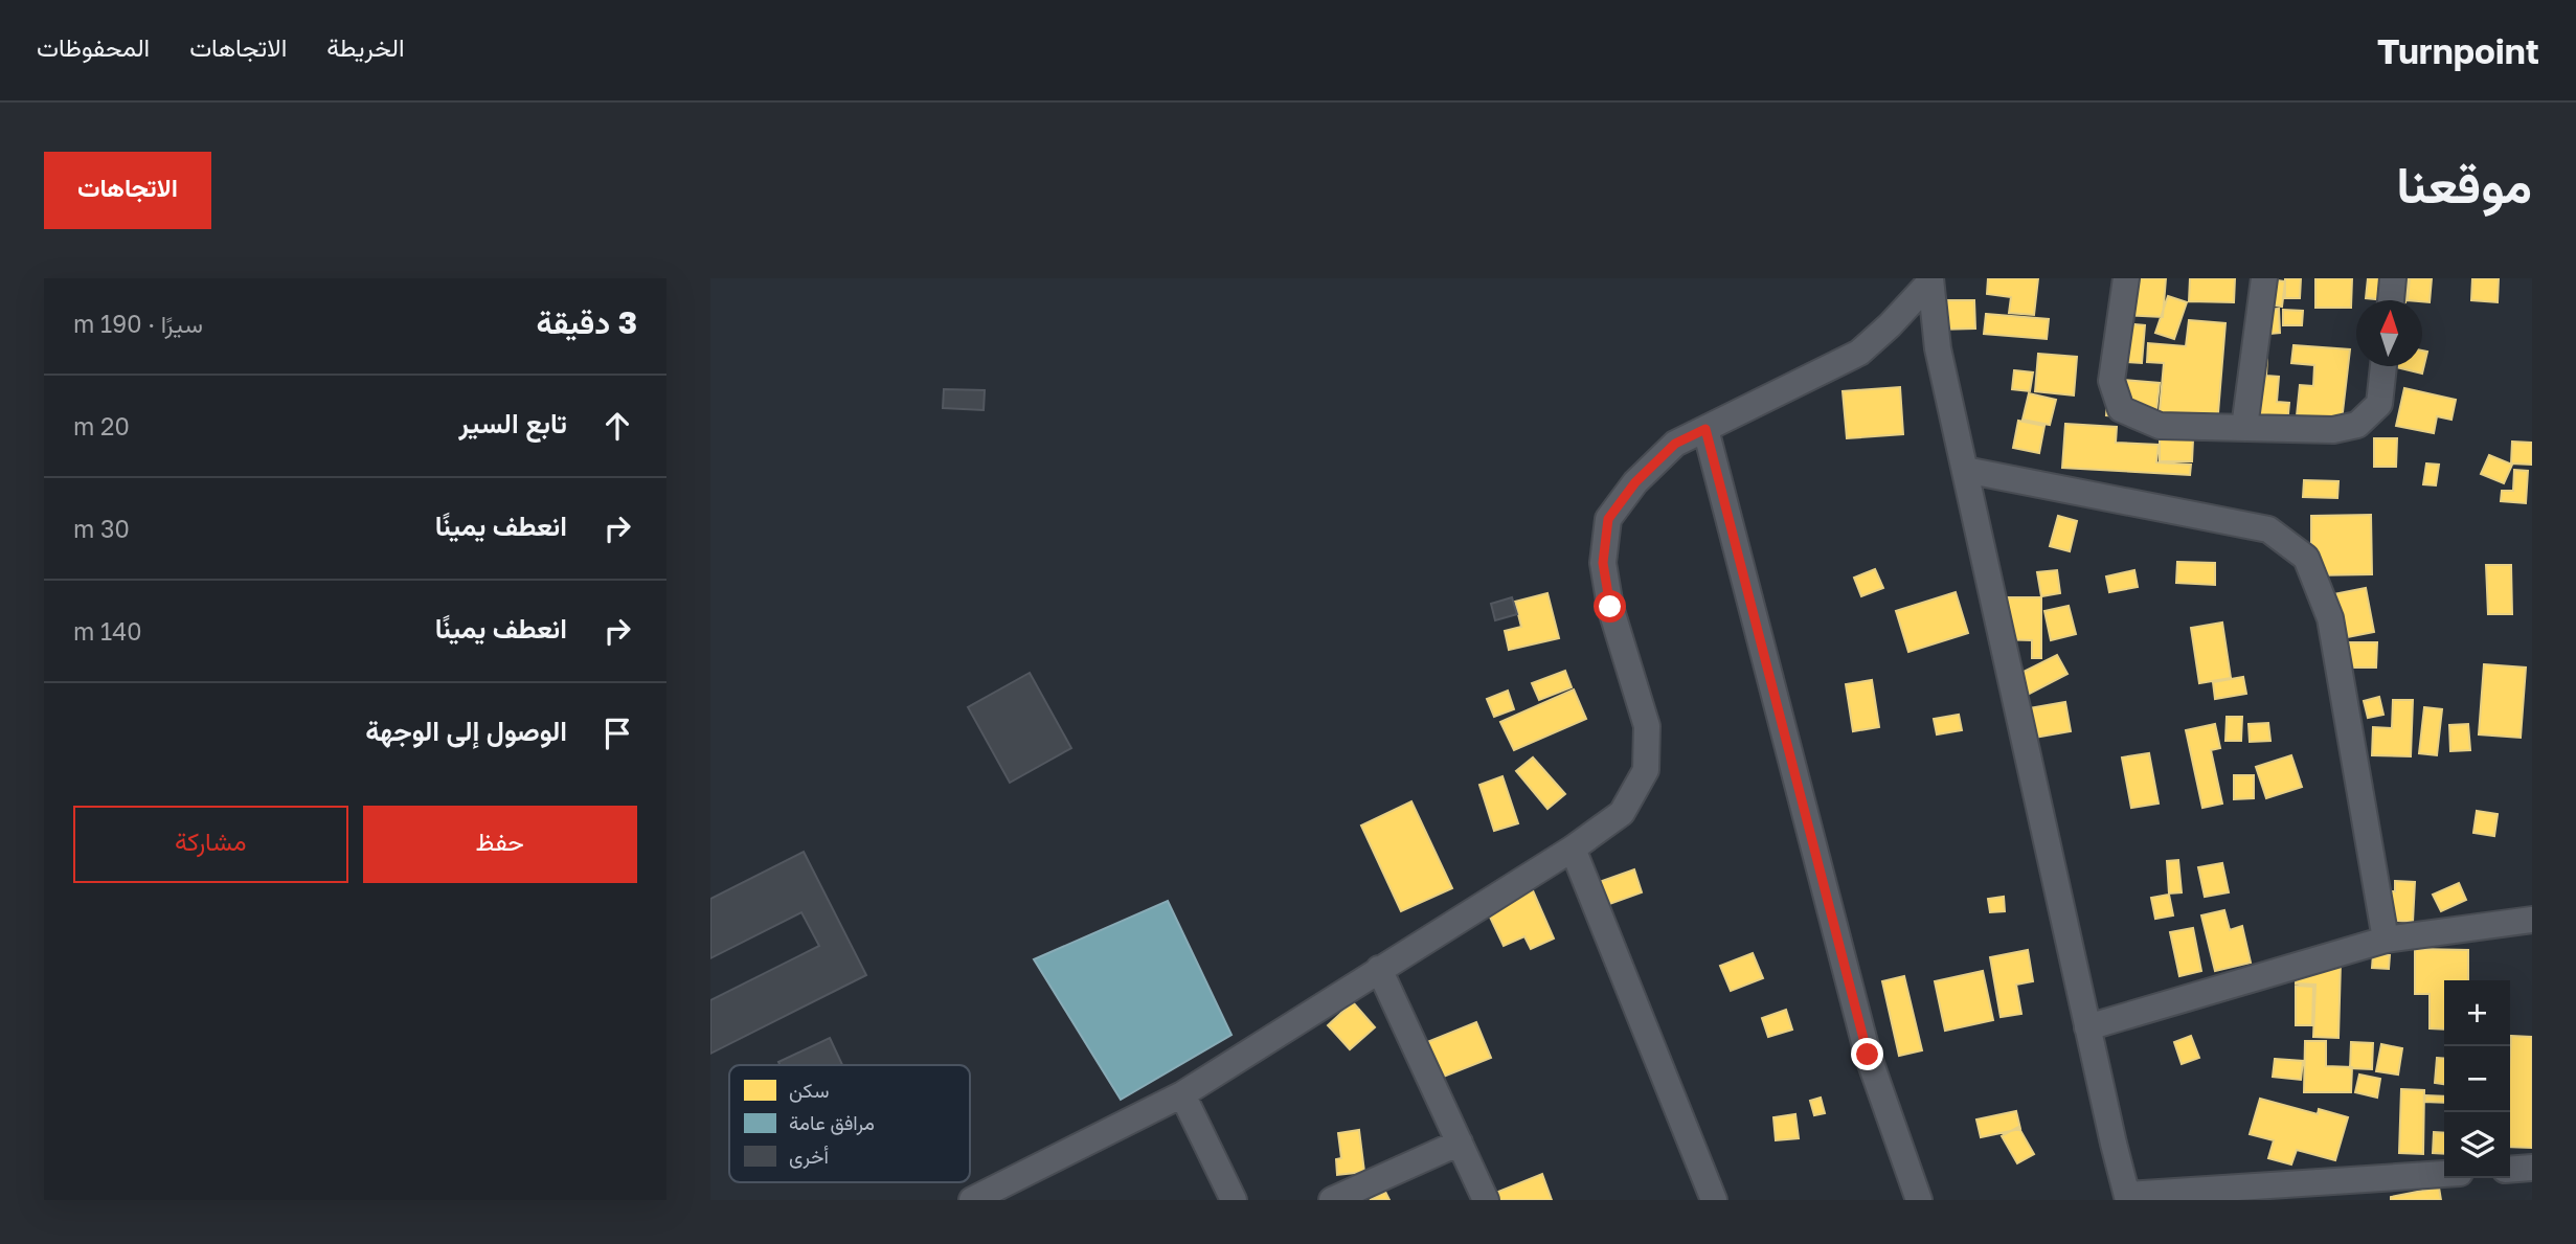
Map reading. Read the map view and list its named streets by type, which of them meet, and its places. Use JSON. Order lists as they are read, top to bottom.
{
  "legend": ["سكن", "مرافق عامة", "أخرى"],
  "north": "top",
  "page": {
    "header": "Turnpoint",
    "nav": ["الخريطة", "الاتجاهات", "المحفوظات"],
    "title": "موقعنا",
    "buttons": [
      "الاتجاهات",
      ["حفظ", "مشاركة"]
    ],
    "heading": ["3 دقيقة", "سيرًا · 190 m"],
    "list": [
      ["تابع السير", "20 m"],
      ["انعطف يمينًا", "30 m"],
      ["انعطف يمينًا", "140 m"],
      "الوصول إلى الوجهة"
    ],
    "map_buttons": ["+", "−"]
  }
}
